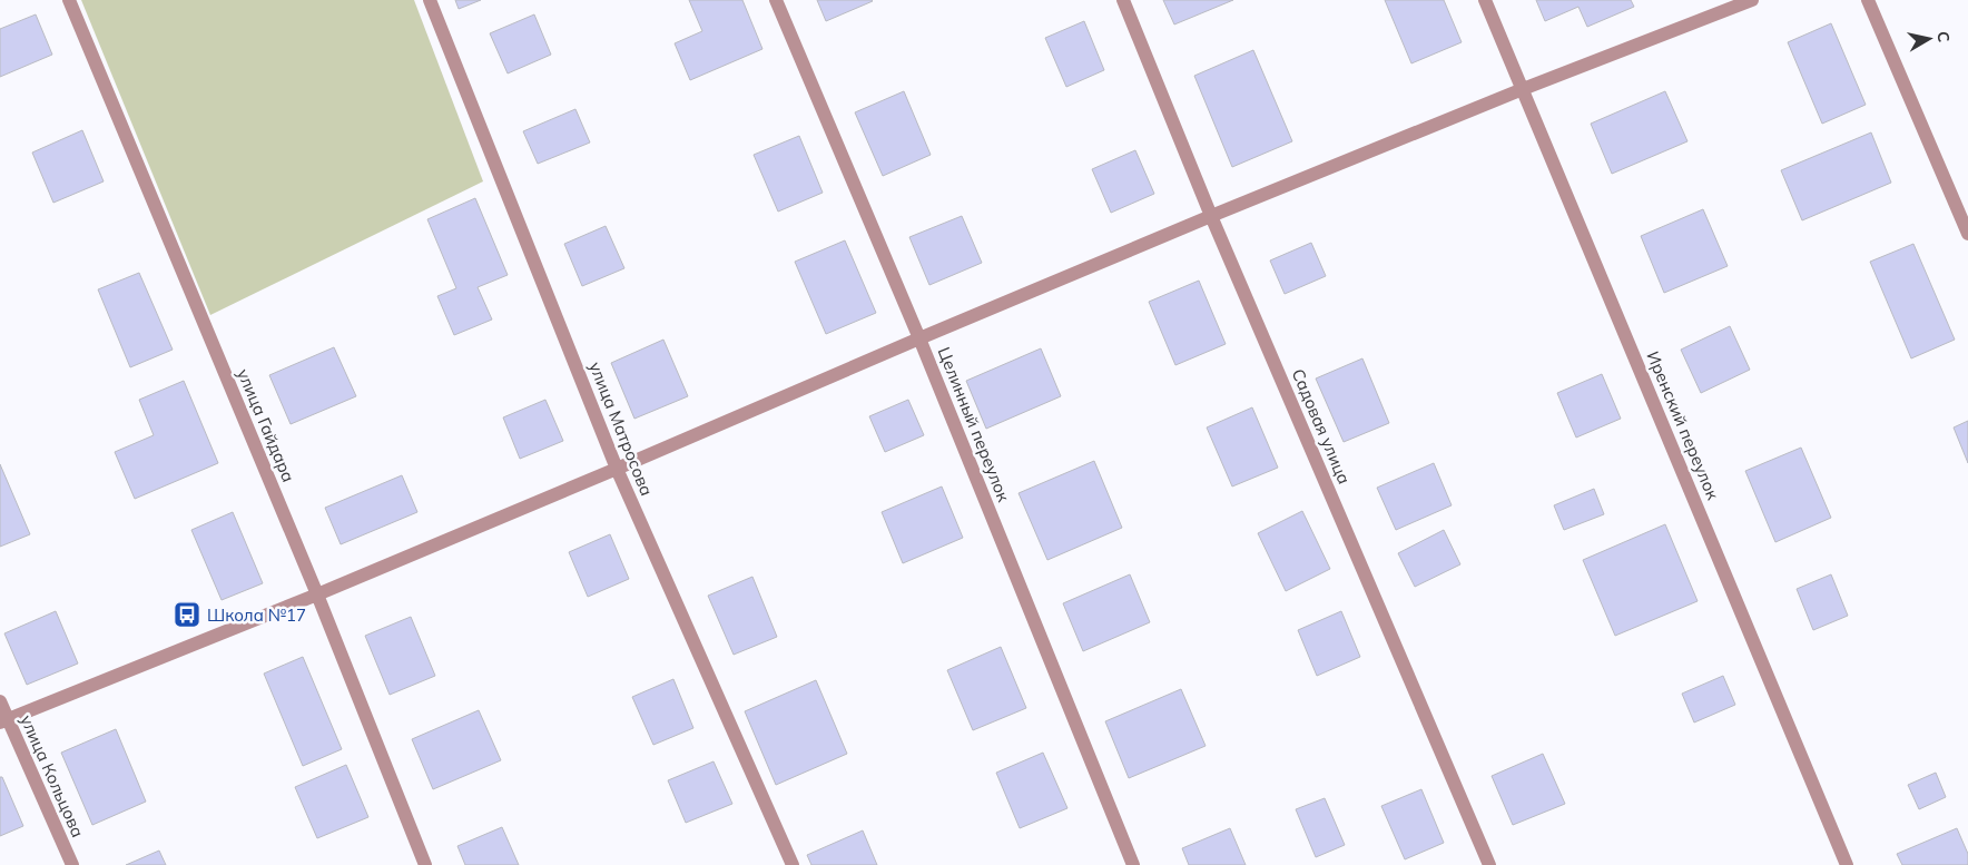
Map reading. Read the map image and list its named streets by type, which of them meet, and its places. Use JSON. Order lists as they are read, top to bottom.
{
  "streets": {
    "street": [
      "Целинный переулок",
      "улица Гайдара",
      "Иренский переулок",
      "Садовая улица",
      "улица Матросова",
      "улица Кольцова"
    ]
  },
  "places": {
    "bus stop": ["Школа №17"]
  },
  "north": "right"
}
